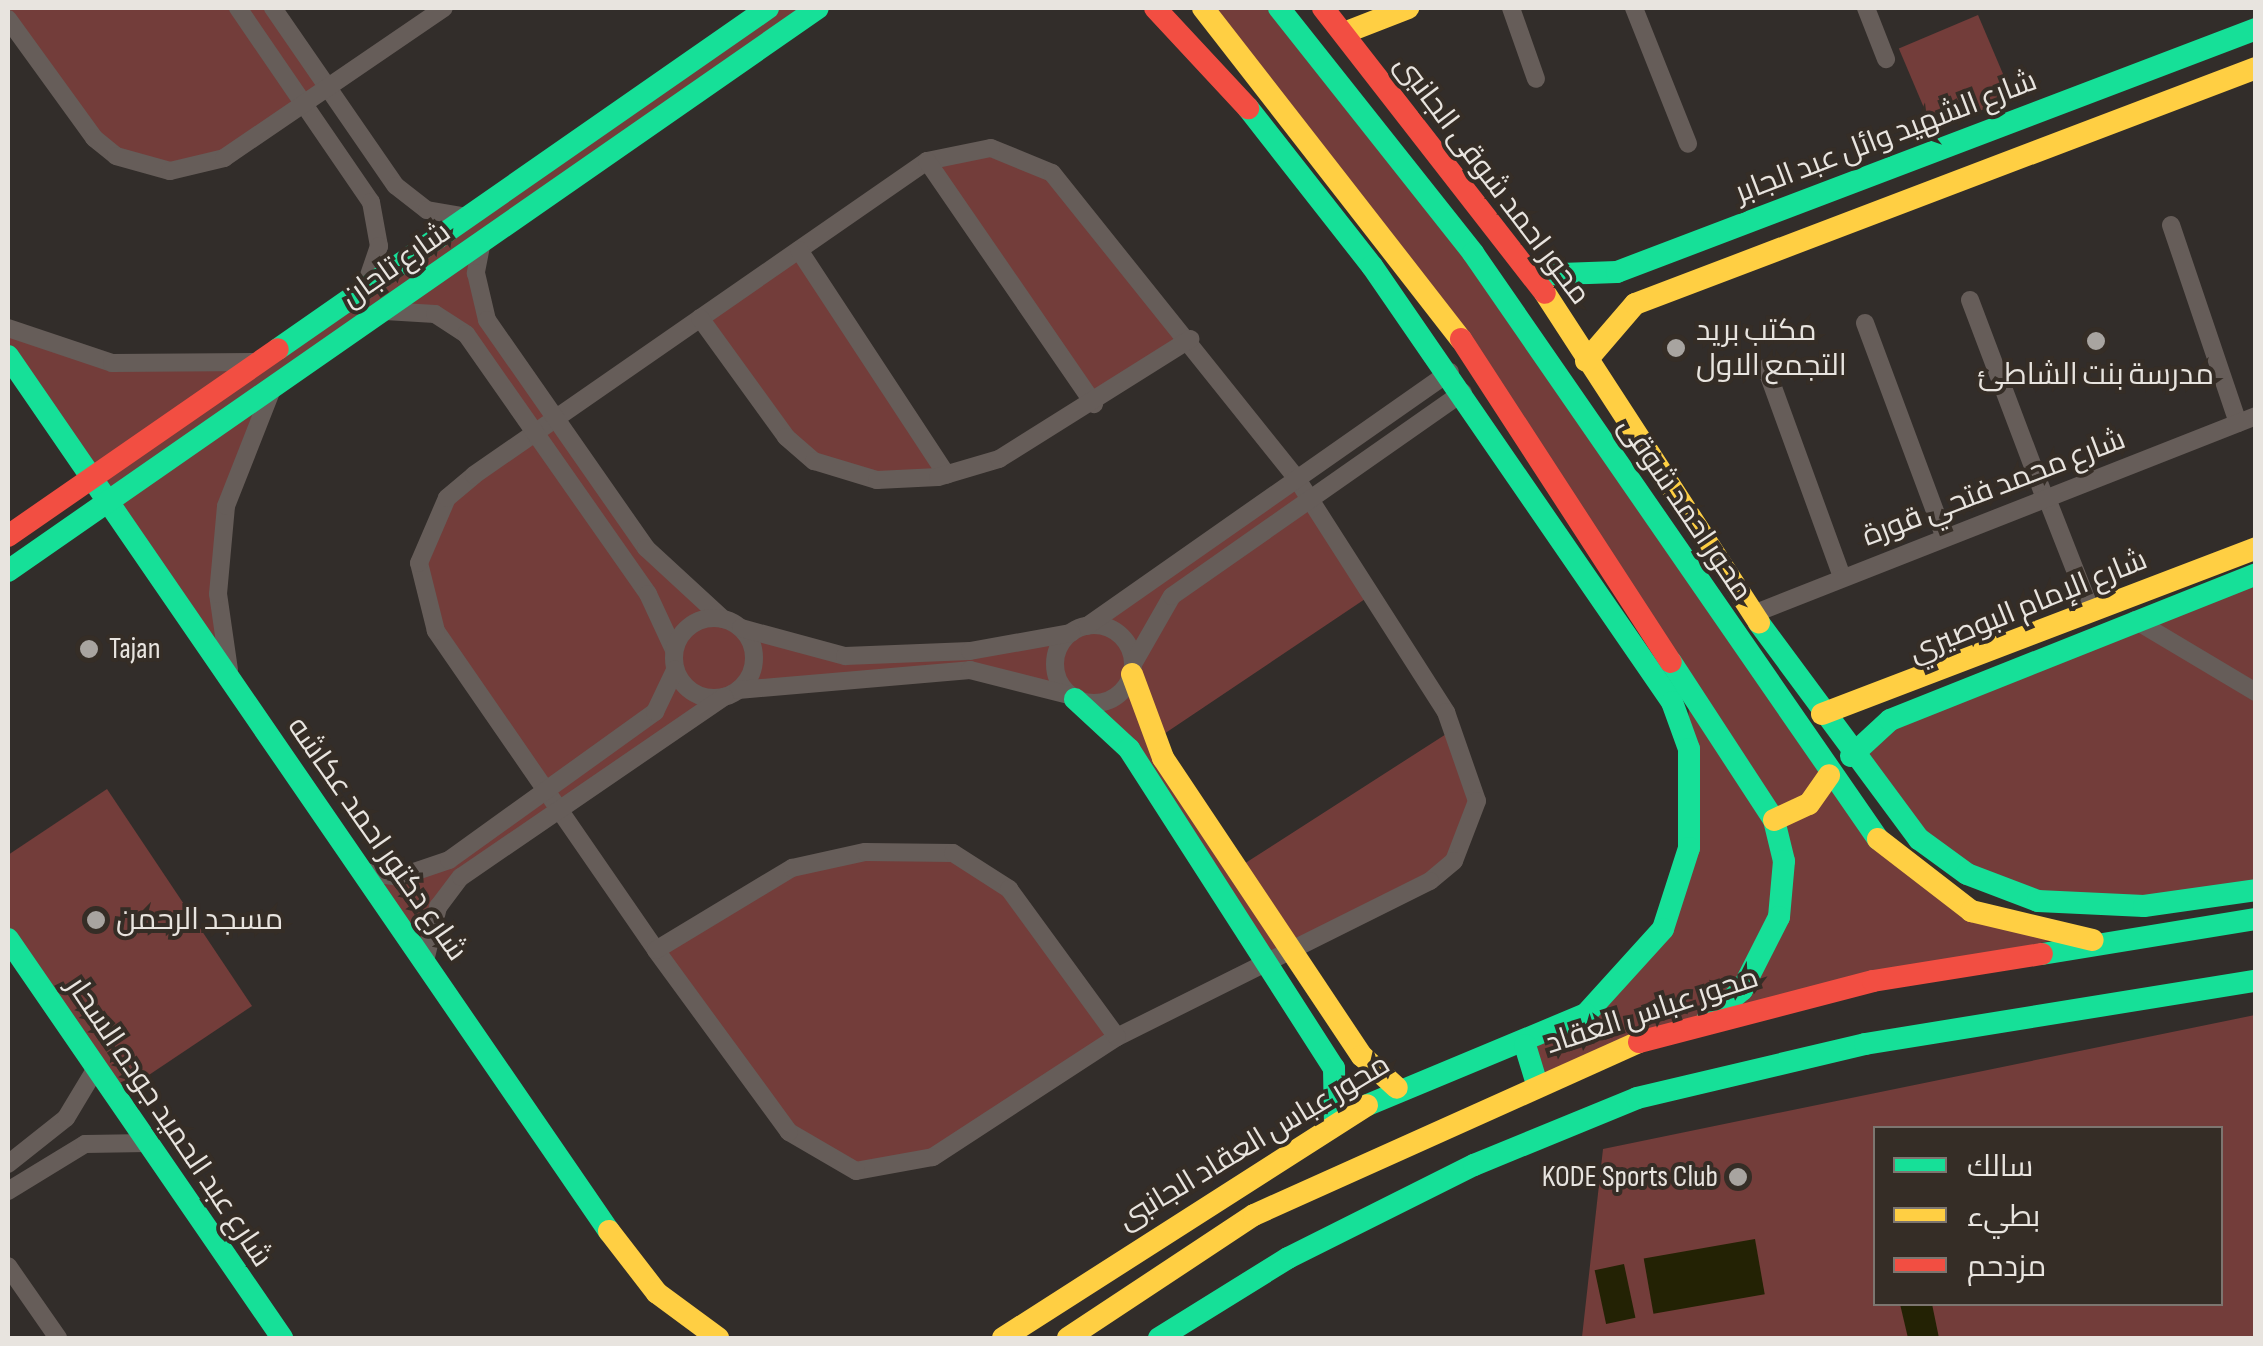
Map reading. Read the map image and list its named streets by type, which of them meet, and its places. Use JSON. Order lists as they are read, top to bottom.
{
  "streets": {
    "street": [
      "شارع الشهيد وائل عبد الجابر",
      "محور احمد شوقى الجانبى",
      "شارع تاجان",
      "شارع محمد فتحي قورة",
      "محور احمد شوقى",
      "شارع الإمام البوصيري",
      "شارع دكتور احمد عكاشه",
      "محور عباس العقاد",
      "شارع عبد الحميد جوده السحار",
      "محور عباس العقاد الجانبى"
    ]
  },
  "crossings": [
    ["شارع الشهيد وائل عبد الجابر", "محور احمد شوقى الجانبى"],
    ["محور احمد شوقى الجانبى", "شارع محمد فتحي قورة"],
    ["محور احمد شوقى الجانبى", "شارع الإمام البوصيري"],
    ["شارع تاجان", "شارع دكتور احمد عكاشه"],
    ["محور احمد شوقى", "محور عباس العقاد"]
  ],
  "places": [
    "مدرسة بنت الشاطئ",
    "مكتب بريد التجمع الاول",
    "Tajan",
    "مسجد الرحمن",
    "KODE Sports Club"
  ],
  "legend": ["سالك", "بطيء", "مزدحم"]
}
